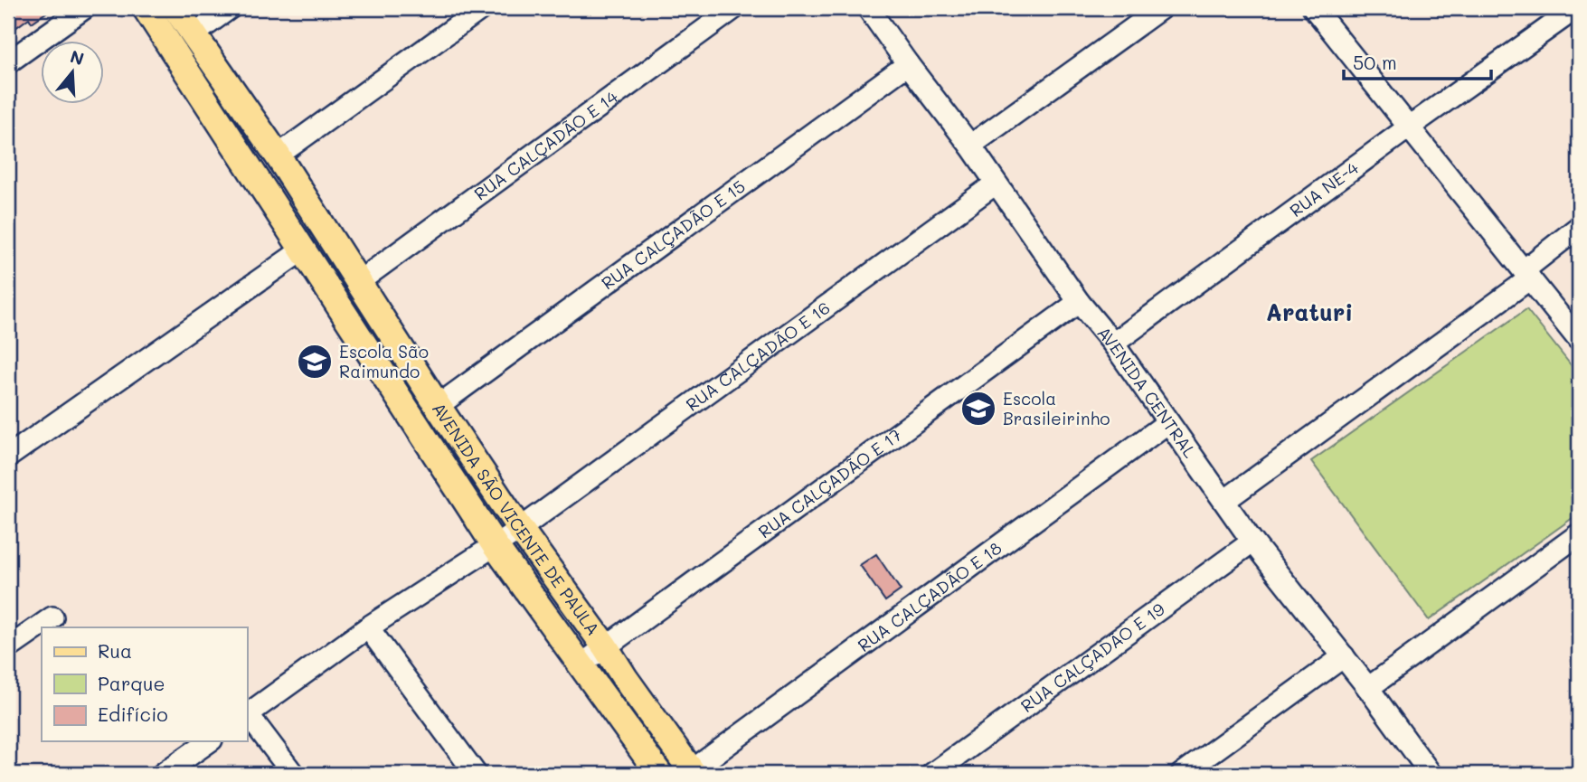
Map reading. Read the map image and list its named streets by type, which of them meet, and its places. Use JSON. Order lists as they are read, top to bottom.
{
  "streets": {
    "main road": ["AVENIDA SÃO VICENTE DE PAULA"],
    "street": [
      "RUA CALÇADÃO E 14",
      "RUA NE-4",
      "RUA CALÇADÃO E 15",
      "RUA CALÇADÃO E 16",
      "AVENIDA CENTRAL",
      "RUA CALÇADÃO E 17",
      "RUA CALÇADÃO E 18",
      "RUA CALÇADÃO E 19"
    ]
  },
  "crossings": [
    ["RUA CALÇADÃO E 14", "AVENIDA SÃO VICENTE DE PAULA"],
    ["RUA NE-4", "AVENIDA CENTRAL"],
    ["RUA CALÇADÃO E 15", "AVENIDA CENTRAL"],
    ["RUA CALÇADÃO E 15", "AVENIDA SÃO VICENTE DE PAULA"],
    ["RUA CALÇADÃO E 16", "AVENIDA CENTRAL"],
    ["RUA CALÇADÃO E 16", "AVENIDA SÃO VICENTE DE PAULA"],
    ["AVENIDA CENTRAL", "RUA CALÇADÃO E 17"],
    ["AVENIDA CENTRAL", "RUA CALÇADÃO E 18"],
    ["AVENIDA CENTRAL", "RUA CALÇADÃO E 19"],
    ["RUA CALÇADÃO E 17", "AVENIDA SÃO VICENTE DE PAULA"],
    ["AVENIDA SÃO VICENTE DE PAULA", "RUA CALÇADÃO E 18"]
  ],
  "districts": ["Araturi"],
  "places": {
    "school or university": ["Escola São Raimundo", "Escola Brasileirinho"]
  },
  "legend": ["Rua", "Parque", "Edifício"],
  "scale_bar": "50 m",
  "north": "top"
}
